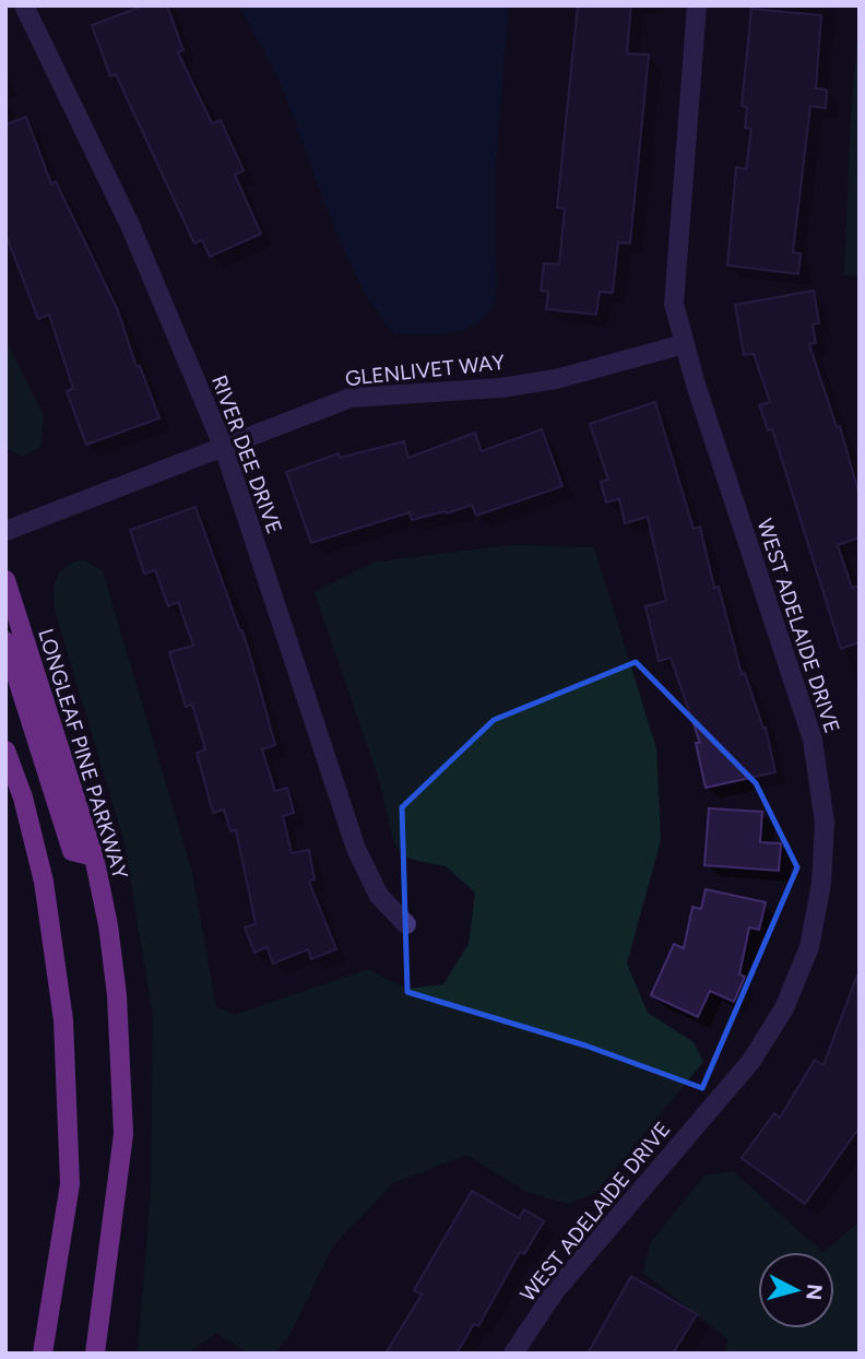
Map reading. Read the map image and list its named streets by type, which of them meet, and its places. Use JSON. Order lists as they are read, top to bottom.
{
  "streets": {
    "main road": ["LONGLEAF PINE PARKWAY"],
    "street": ["GLENLIVET WAY", "RIVER DEE DRIVE", "WEST ADELAIDE DRIVE"]
  },
  "crossings": [
    ["GLENLIVET WAY", "RIVER DEE DRIVE"],
    ["GLENLIVET WAY", "WEST ADELAIDE DRIVE"]
  ],
  "north": "right"
}
